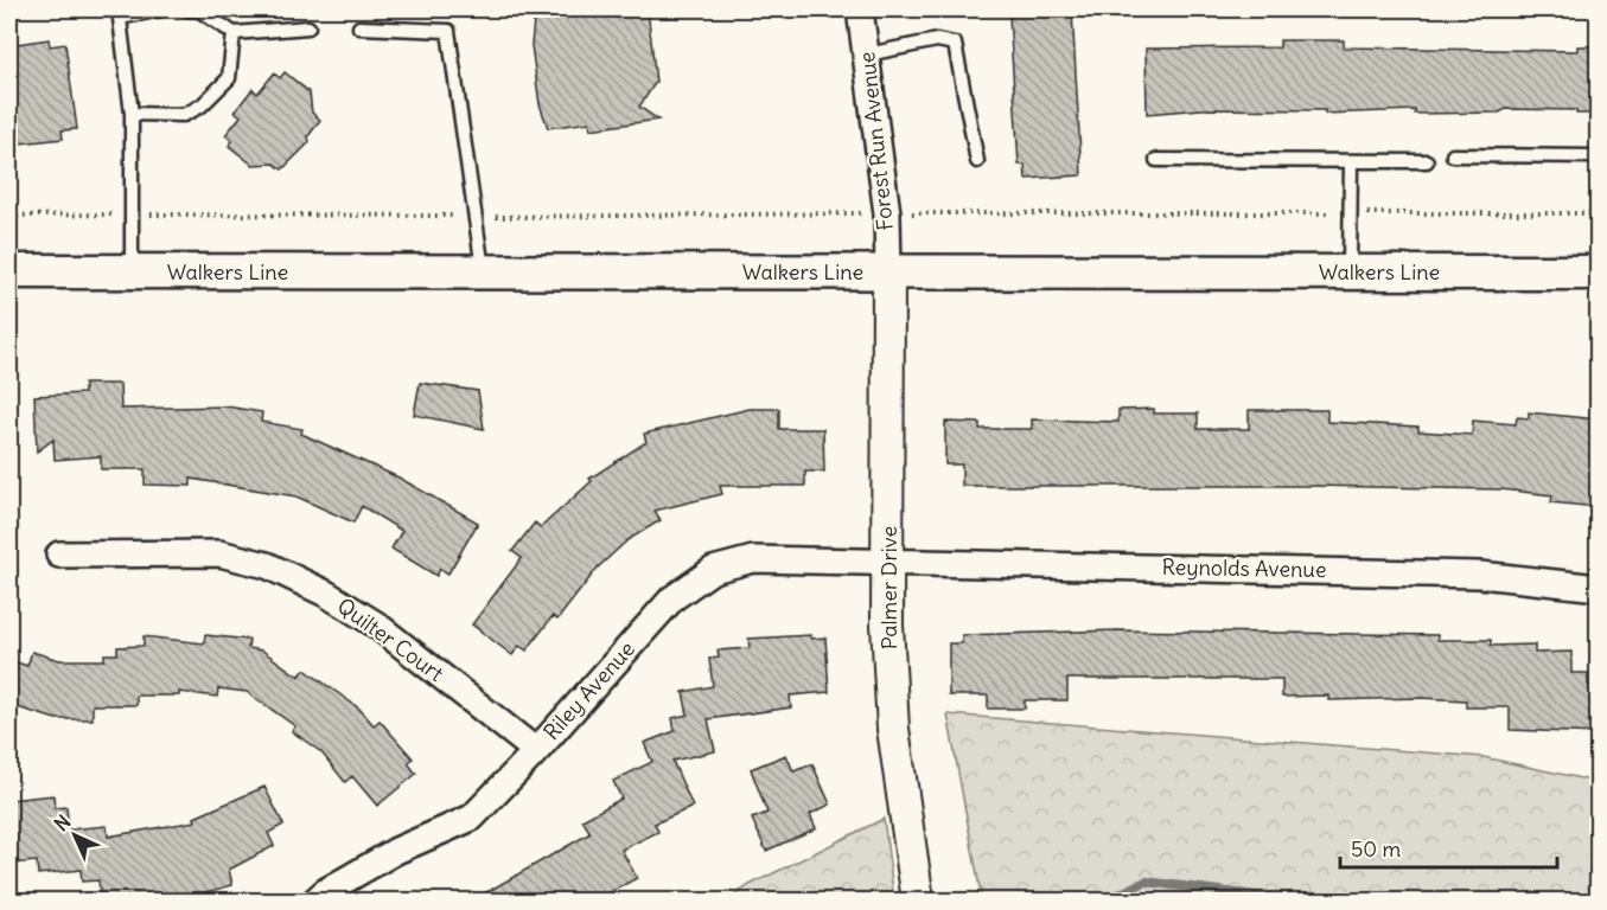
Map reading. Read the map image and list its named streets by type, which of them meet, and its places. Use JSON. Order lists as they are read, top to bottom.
{
  "streets": {
    "main road": ["Walkers Line"],
    "street": [
      "Forest Run Avenue",
      "Reynolds Avenue",
      "Palmer Drive",
      "Quilter Court",
      "Riley Avenue"
    ]
  },
  "crossings": [
    ["Forest Run Avenue", "Walkers Line"],
    ["Forest Run Avenue", "Palmer Drive"],
    ["Walkers Line", "Palmer Drive"],
    ["Reynolds Avenue", "Palmer Drive"],
    ["Reynolds Avenue", "Riley Avenue"],
    ["Palmer Drive", "Riley Avenue"],
    ["Quilter Court", "Riley Avenue"]
  ],
  "scale_bar": "50 m",
  "north": "top left"
}
